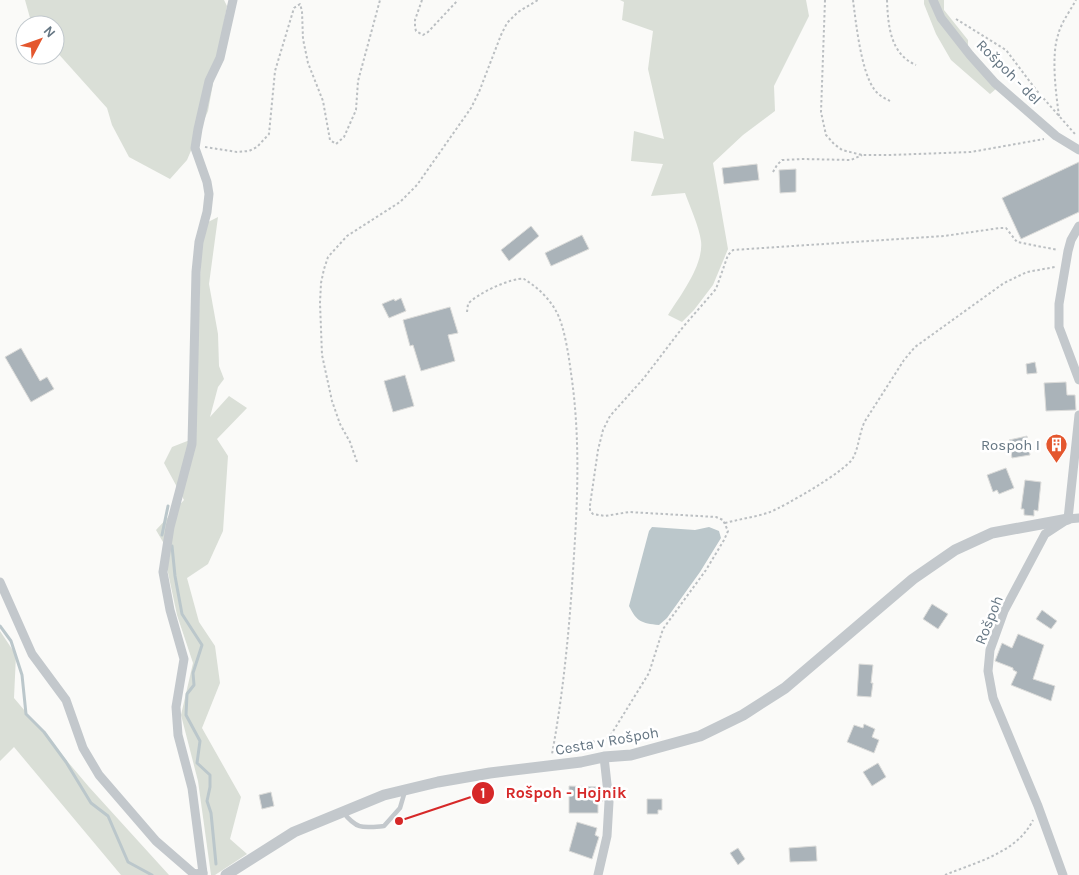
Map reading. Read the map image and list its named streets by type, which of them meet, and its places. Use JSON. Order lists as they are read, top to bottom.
{
  "streets": {
    "street": ["Rošpoh - del", "Rošpoh", "Cesta v Rošpoh"]
  },
  "crossings": [
    ["Rošpoh", "Cesta v Rošpoh"]
  ],
  "places": {
    "building": ["Rospoh I"],
    "other": ["Rošpoh - Hojnik"]
  },
  "north": "top right"
}
